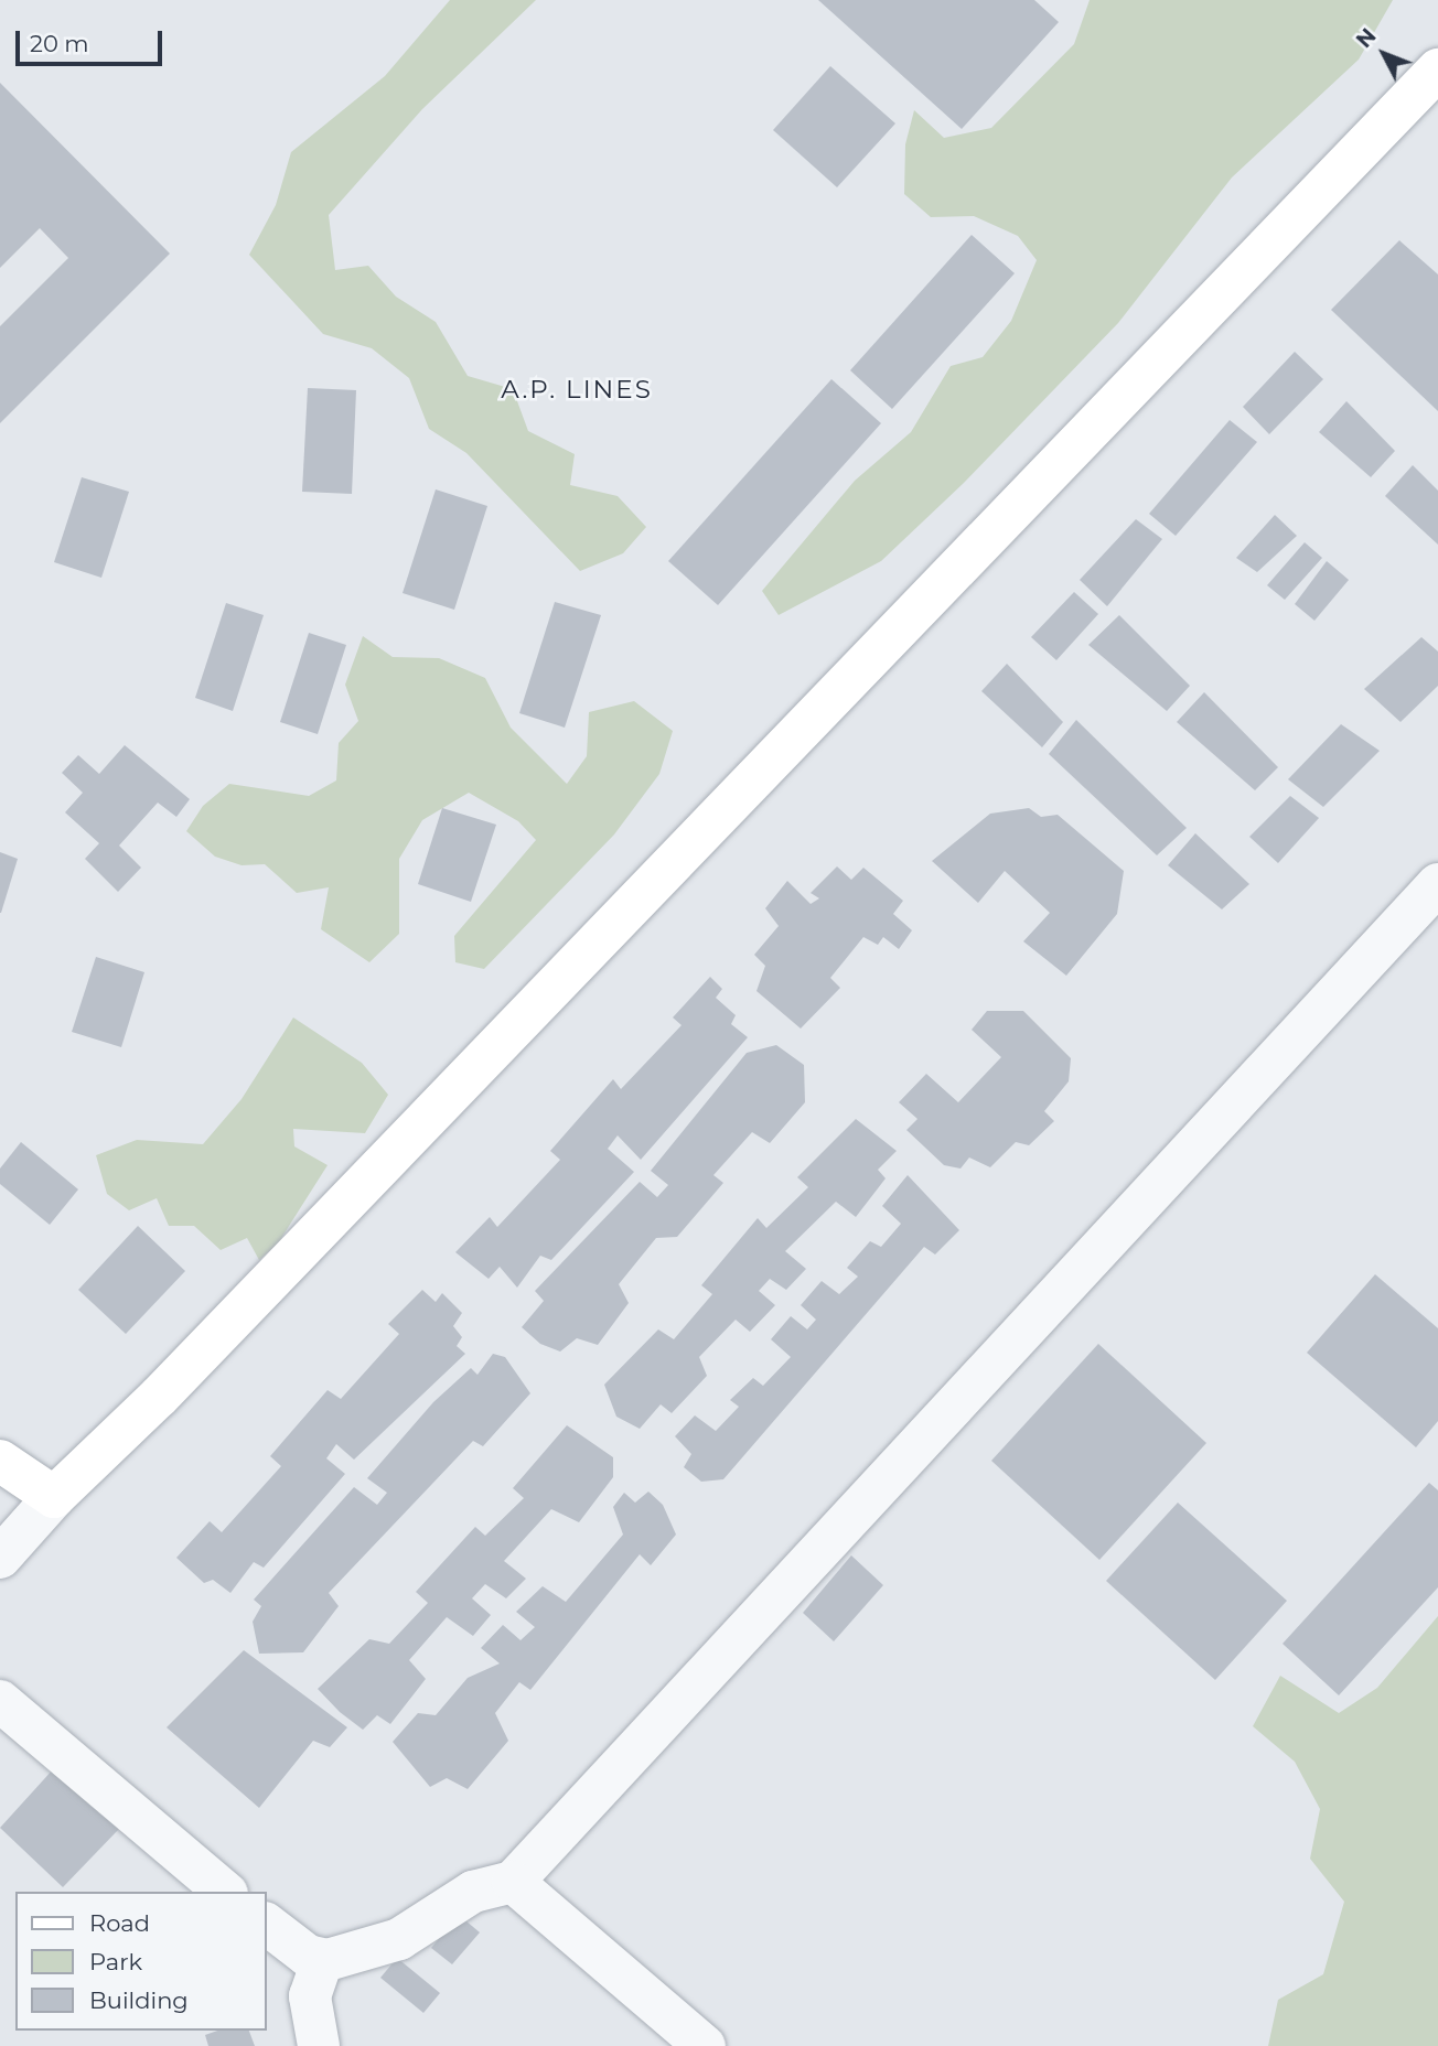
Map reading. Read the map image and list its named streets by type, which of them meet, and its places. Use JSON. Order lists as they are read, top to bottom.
{
  "districts": ["A.P. LINES"],
  "legend": ["Road", "Park", "Building"],
  "scale_bar": "20 m",
  "north": "top left"
}
